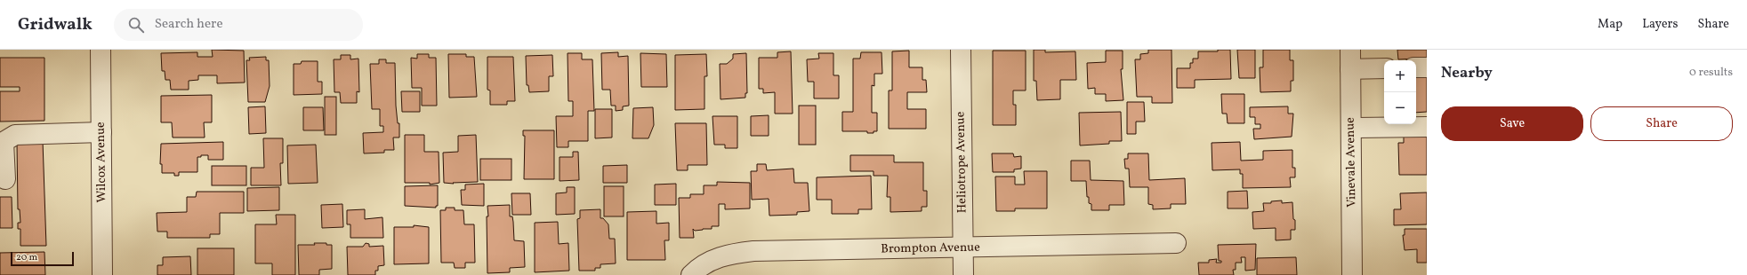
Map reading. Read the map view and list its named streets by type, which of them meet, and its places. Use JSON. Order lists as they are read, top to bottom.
{
  "streets": {
    "street": [
      "Wilcox Avenue",
      "Heliotrope Avenue",
      "Vinevale Avenue",
      "Brompton Avenue"
    ]
  },
  "crossings": [
    ["Heliotrope Avenue", "Brompton Avenue"]
  ],
  "scale_bar": "20 m",
  "page": {
    "header": "Gridwalk",
    "search": "Search here",
    "nav": ["Map", "Layers", "Share"],
    "heading": ["Nearby", "0 results"],
    "map_buttons": ["+", "−"],
    "buttons": ["Save", "Share"],
    "scale": "20 m"
  }
}
